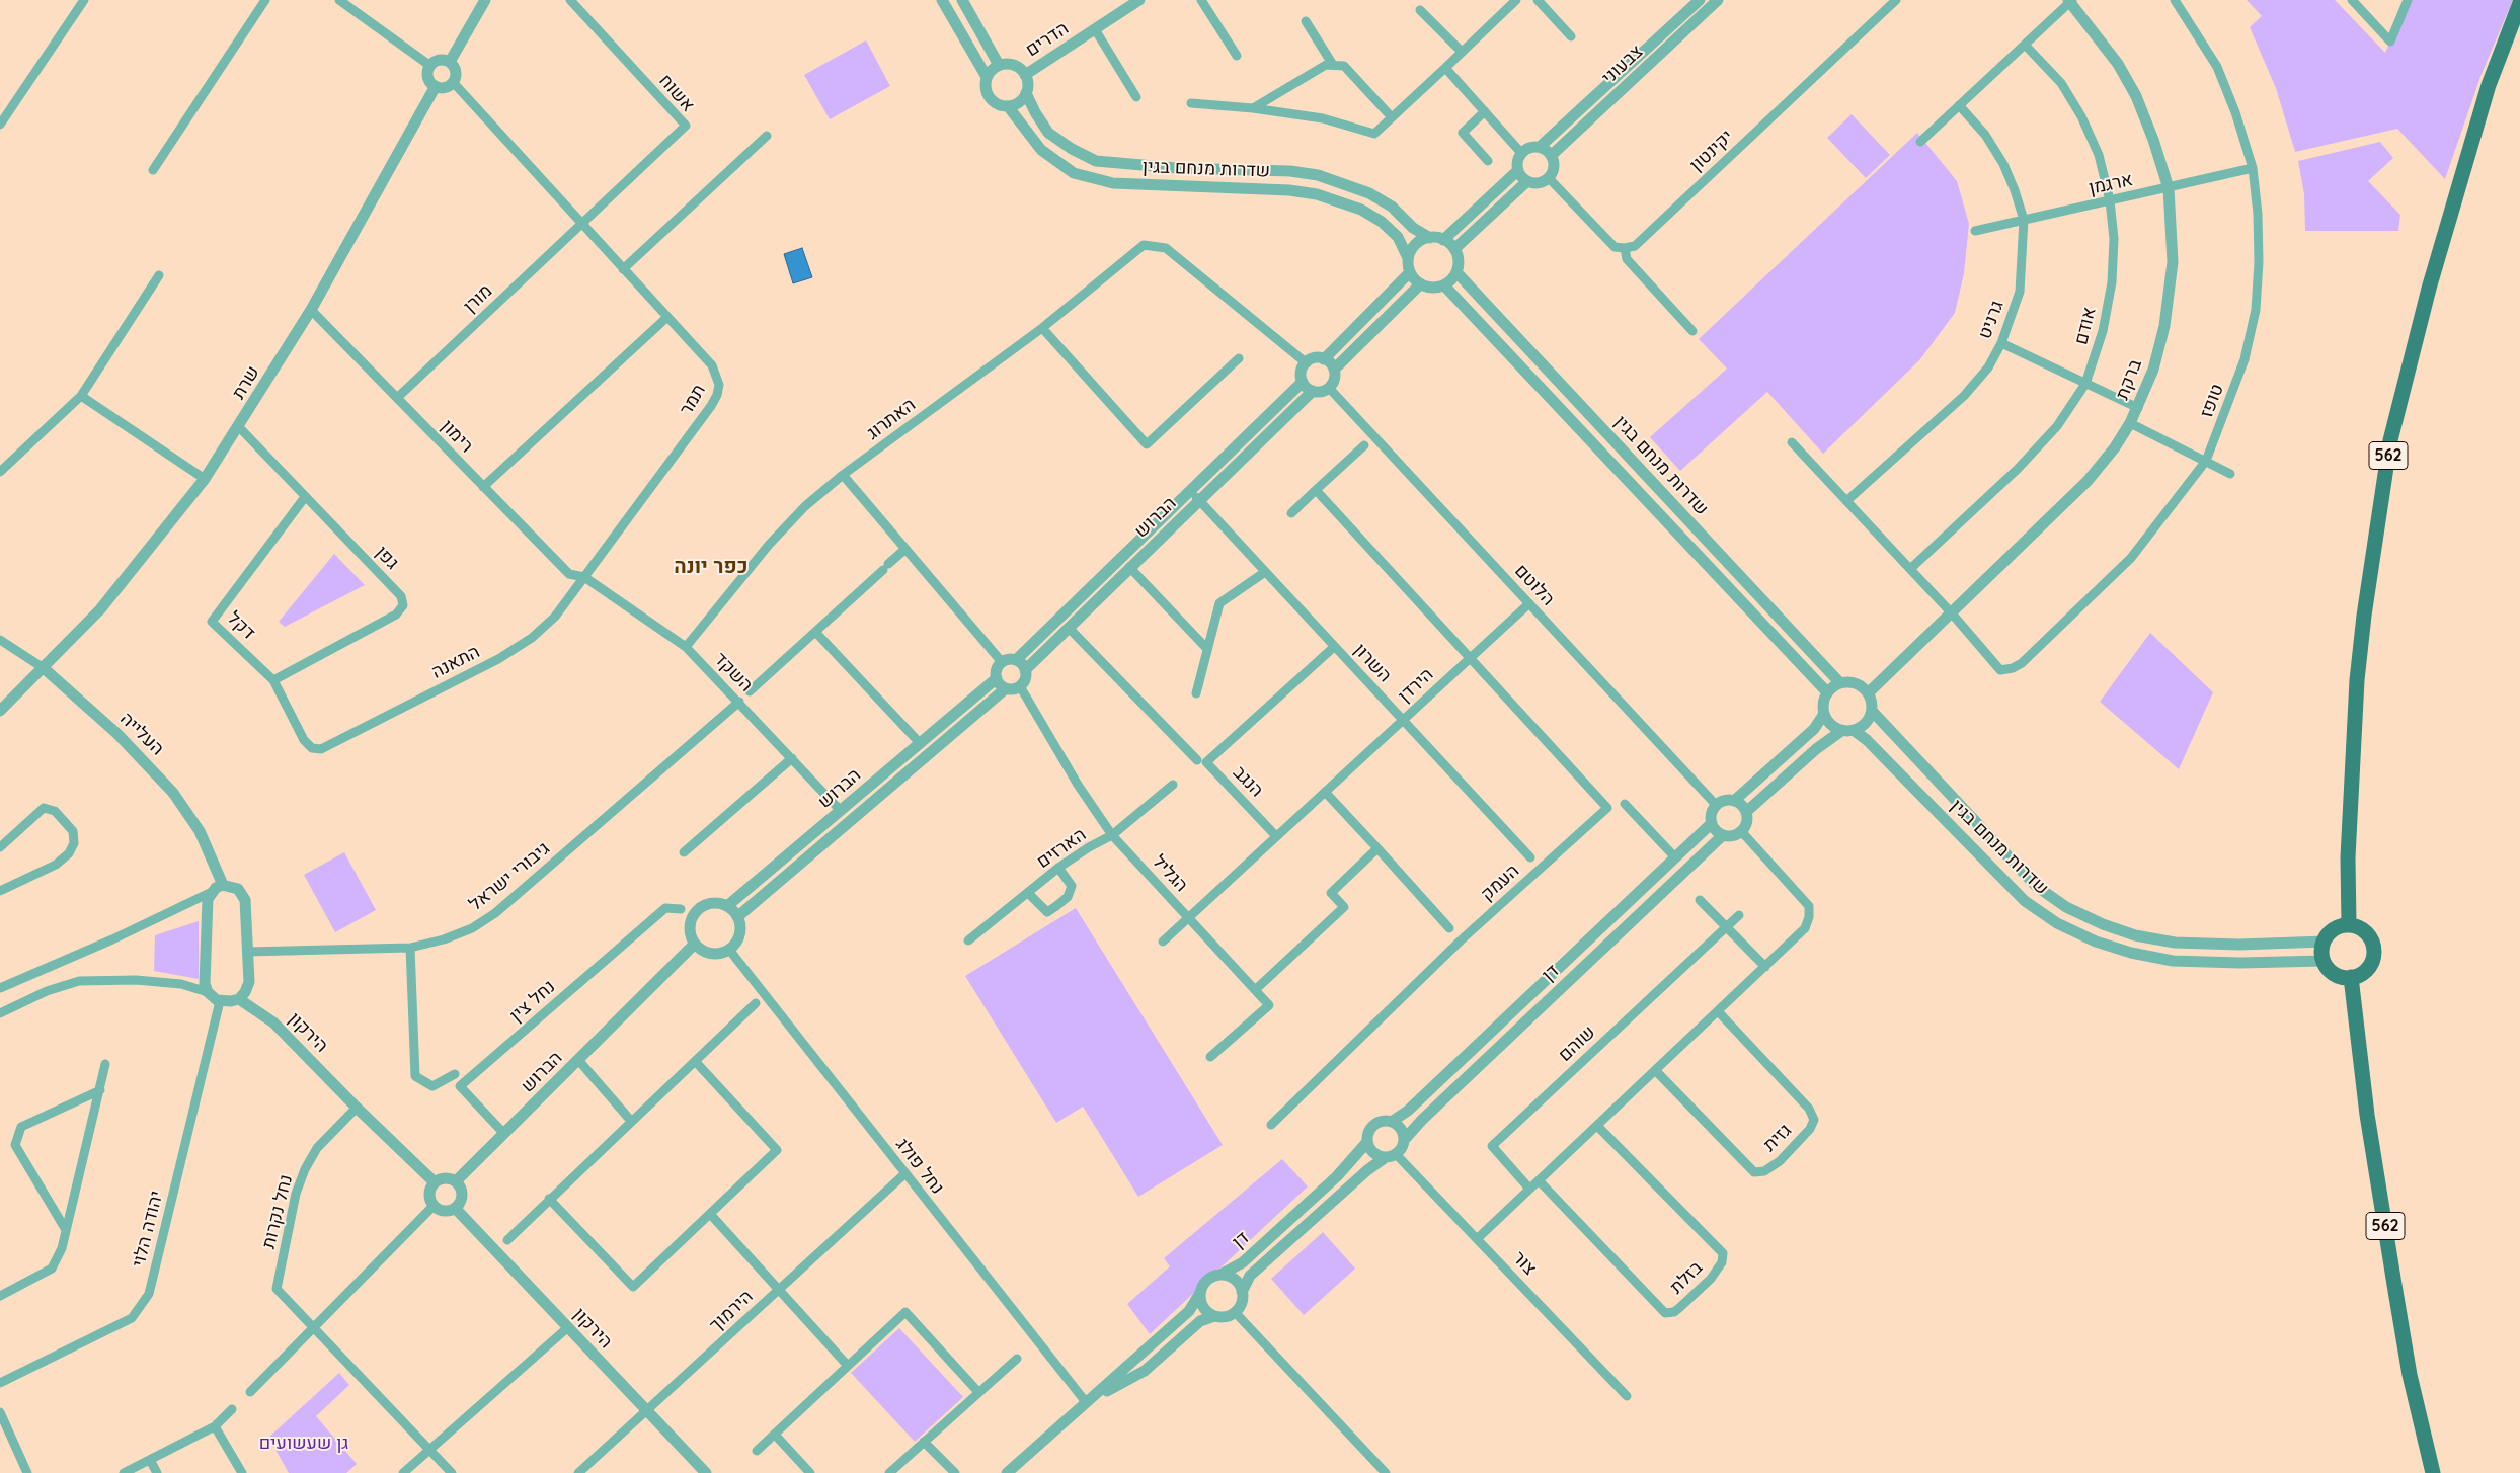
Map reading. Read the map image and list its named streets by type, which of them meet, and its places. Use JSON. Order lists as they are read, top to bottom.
{
  "streets": {
    "main road": ["562"],
    "street": [
      "הדרים",
      "צבעוני",
      "אשוח",
      "יקינטון",
      "שדרות מנחם בגין",
      "ארגמן",
      "מורן",
      "גרניט",
      "אודם",
      "ברקת",
      "שרת",
      "תמר",
      "טופז",
      "האתרוג",
      "רימון",
      "הברוש",
      "גפן",
      "הלוטם",
      "דקל",
      "התאנה",
      "השרון",
      "השקד",
      "הירדן",
      "העלייה",
      "הנגב",
      "הארזים",
      "הגליל",
      "גיבורי ישראל",
      "העמק",
      "דן",
      "נחל צין",
      "הירקון",
      "שוהם",
      "גזית",
      "נחל פולג",
      "נחל נקרות",
      "יהודה הלוי",
      "צור",
      "בזלת",
      "הירמוך"
    ]
  },
  "crossings": [
    ["הדרים", "שדרות מנחם בגין"],
    ["אשוח", "מורן"],
    ["אשוח", "תמר"],
    ["שדרות מנחם בגין", "ברקת"],
    ["שדרות מנחם בגין", "562"],
    ["ארגמן", "גרניט"],
    ["ארגמן", "אודם"],
    ["ארגמן", "ברקת"],
    ["ארגמן", "טופז"],
    ["מורן", "תמר"],
    ["מורן", "רימון"],
    ["ברקת", "טופז"],
    ["שרת", "תמר"],
    ["שרת", "רימון"],
    ["שרת", "גפן"],
    ["שרת", "העלייה"],
    ["תמר", "רימון"],
    ["תמר", "התאנה"],
    ["תמר", "השקד"],
    ["האתרוג", "הברוש"],
    ["האתרוג", "הלוטם"],
    ["האתרוג", "השקד"],
    ["רימון", "התאנה"],
    ["רימון", "השקד"],
    ["הברוש", "הלוטם"],
    ["הברוש", "השרון"],
    ["הברוש", "השקד"],
    ["הברוש", "הגליל"],
    ["הברוש", "נחל צין"],
    ["הברוש", "הירקון"],
    ["הברוש", "נחל פולג"],
    ["גפן", "דקל"],
    ["הלוטם", "הירדן"],
    ["הלוטם", "דן"],
    ["דקל", "התאנה"],
    ["התאנה", "השקד"],
    ["השרון", "הירדן"],
    ["השרון", "הנגב"],
    ["השקד", "גיבורי ישראל"],
    ["הירדן", "הנגב"],
    ["הירדן", "העמק"],
    ["הארזים", "הגליל"],
    ["דן", "צור"],
    ["הירקון", "נחל נקרות"],
    ["הירקון", "הירמוך"],
    ["נחל פולג", "הירמוך"]
  ],
  "districts": ["כפר יונה"],
  "parks": ["גן שעשועים"]
}
